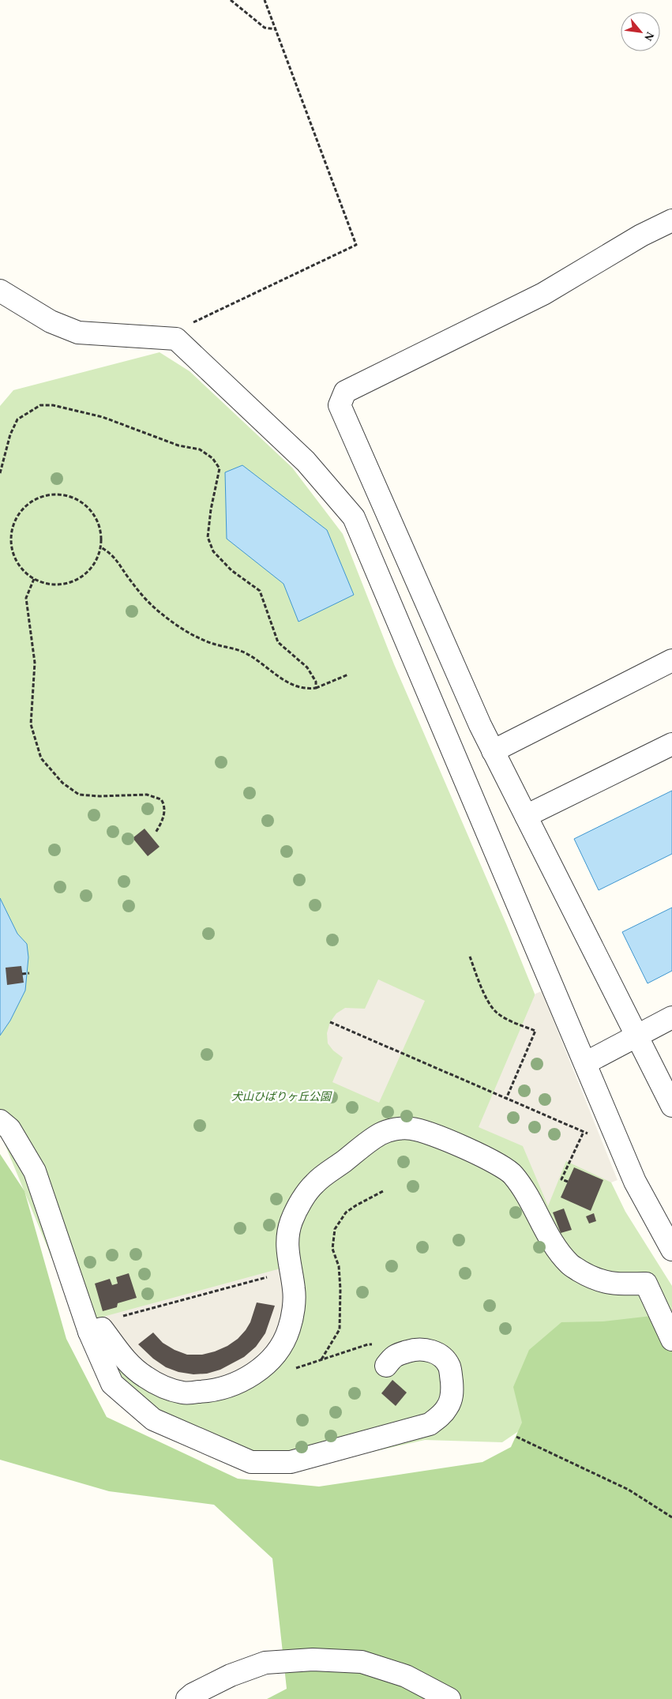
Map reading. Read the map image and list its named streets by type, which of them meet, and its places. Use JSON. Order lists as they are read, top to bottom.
{
  "parks": ["犬山ひばりヶ丘公園"],
  "north": "bottom right"
}
